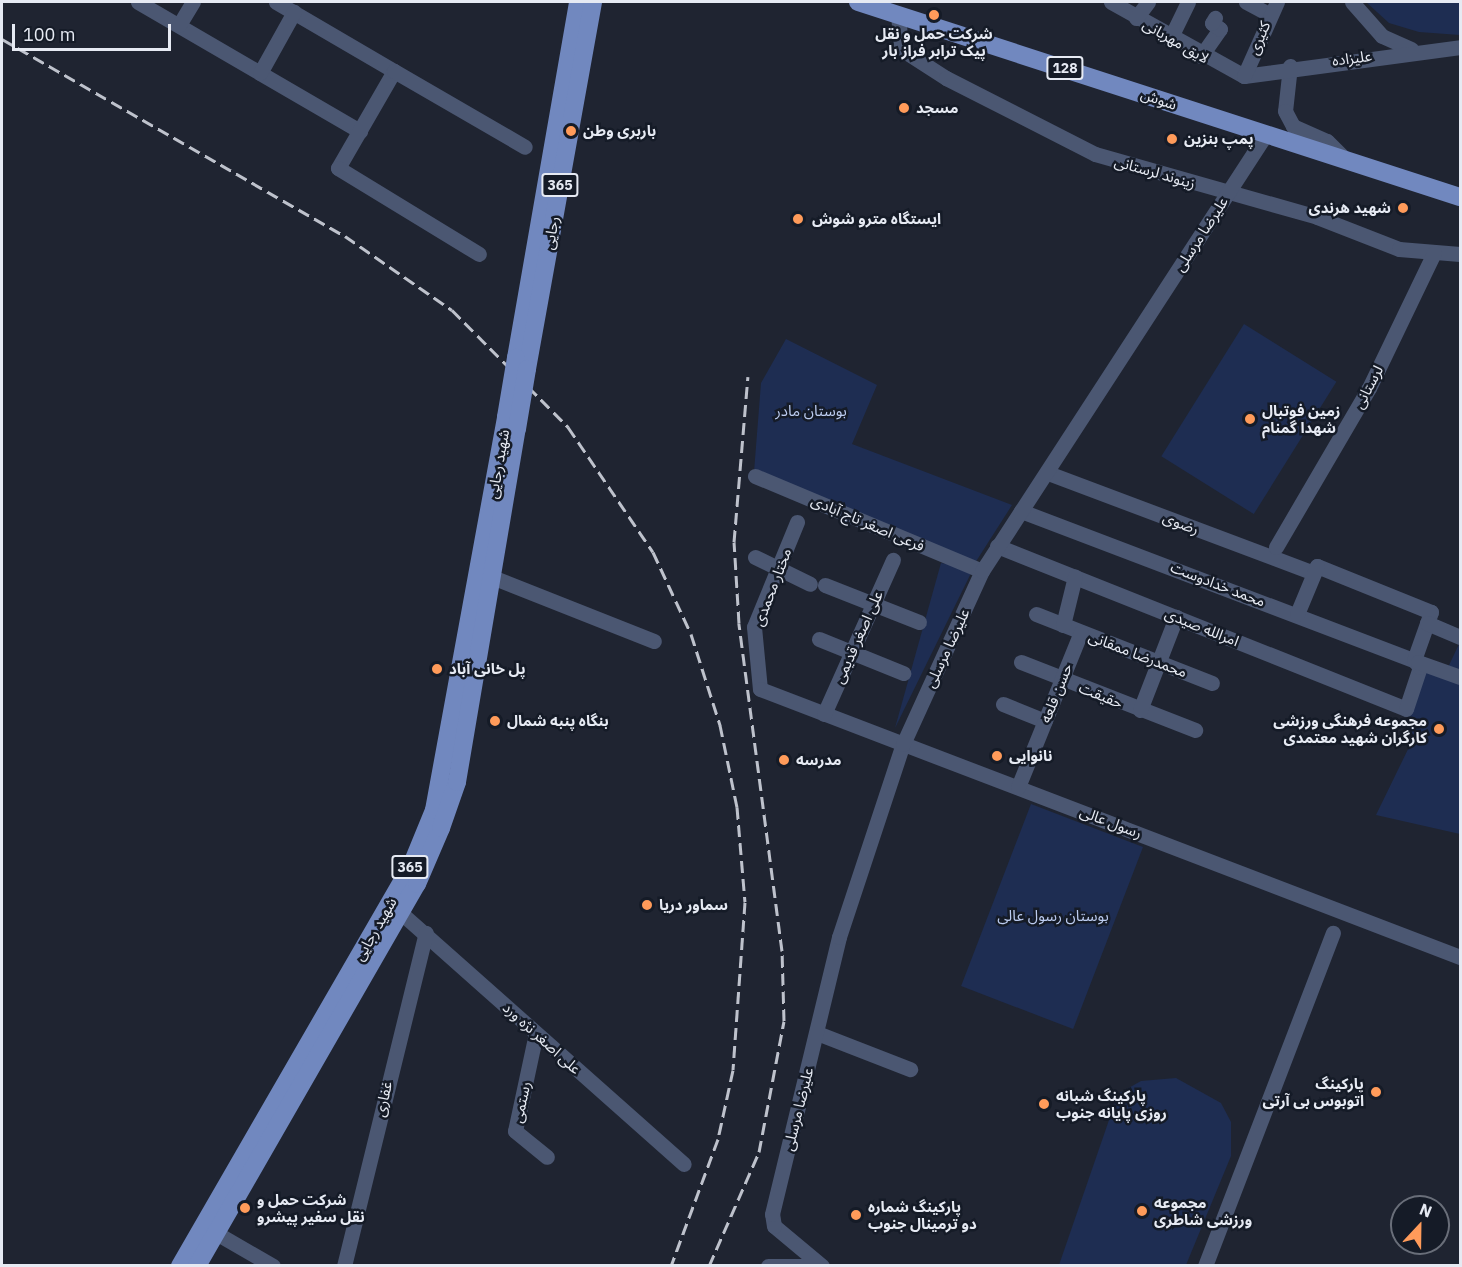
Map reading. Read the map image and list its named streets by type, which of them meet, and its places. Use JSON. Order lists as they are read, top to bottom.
{
  "streets": {
    "main road": [
      "128",
      "شوش",
      "365",
      "رجایی",
      "شهید رجایی"
    ],
    "street": [
      "کثیری",
      "لایق مهربانی",
      "علیزاده",
      "زینوند لرستانی",
      "علیرضا مرسلی",
      "لرستانی",
      "فرعی اصغر تاج آبادی",
      "رضوی",
      "محمد خدادوست",
      "مختار محمدی",
      "امرالله صیدی",
      "علی اصغر قدیمی",
      "محمدرضا ممقانی",
      "حسن قلعه",
      "حقیقت",
      "رسول عالی",
      "علی اصغر نژه ورد",
      "غفاری",
      "رستمی"
    ]
  },
  "crossings": [
    ["کثیری", "لایق مهربانی"],
    ["کثیری", "علیزاده"],
    ["لایق مهربانی", "علیزاده"],
    ["شوش", "زینوند لرستانی"],
    ["شوش", "علیرضا مرسلی"],
    ["زینوند لرستانی", "علیرضا مرسلی"],
    ["زینوند لرستانی", "لرستانی"],
    ["رجایی", "شهید رجایی"],
    ["علیرضا مرسلی", "فرعی اصغر تاج آبادی"],
    ["علیرضا مرسلی", "رضوی"],
    ["علیرضا مرسلی", "محمد خدادوست"],
    ["علیرضا مرسلی", "امرالله صیدی"],
    ["علیرضا مرسلی", "رسول عالی"],
    ["شهید رجایی", "علی اصغر نژه ورد"],
    ["محمد خدادوست", "امرالله صیدی"],
    ["مختار محمدی", "رسول عالی"],
    ["علی اصغر قدیمی", "رسول عالی"],
    ["محمدرضا ممقانی", "حسن قلعه"],
    ["حسن قلعه", "حقیقت"],
    ["حسن قلعه", "رسول عالی"],
    ["علی اصغر نژه ورد", "غفاری"],
    ["علی اصغر نژه ورد", "رستمی"]
  ],
  "parks": ["بوستان مادر", "بوستان رسول عالی"],
  "places": [
    "شرکت حمل و نقل پیک ترابر فراز بار",
    "مسجد",
    "باربری وطن",
    "پمپ بنزین",
    "شهید هرندی",
    "ایستگاه مترو شوش",
    "زمین فوتبال شهدا گمنام",
    "پل خانی آباد",
    "بنگاه پنبه شمال",
    "مجموعه فرهنگی ورزشی کارگران شهید معتمدی",
    "نانوایی",
    "مدرسه",
    "سماور دریا",
    "پارکینگ اتوبوس بی آرتی",
    "پارکینگ شبانه روزی پایانه جنوب",
    "شرکت حمل و نقل سفیر پیشرو",
    "مجموعه ورزشی شاطری",
    "پارکینگ شماره دو ترمینال جنوب"
  ],
  "scale_bar": "100 m",
  "north": "top"
}
